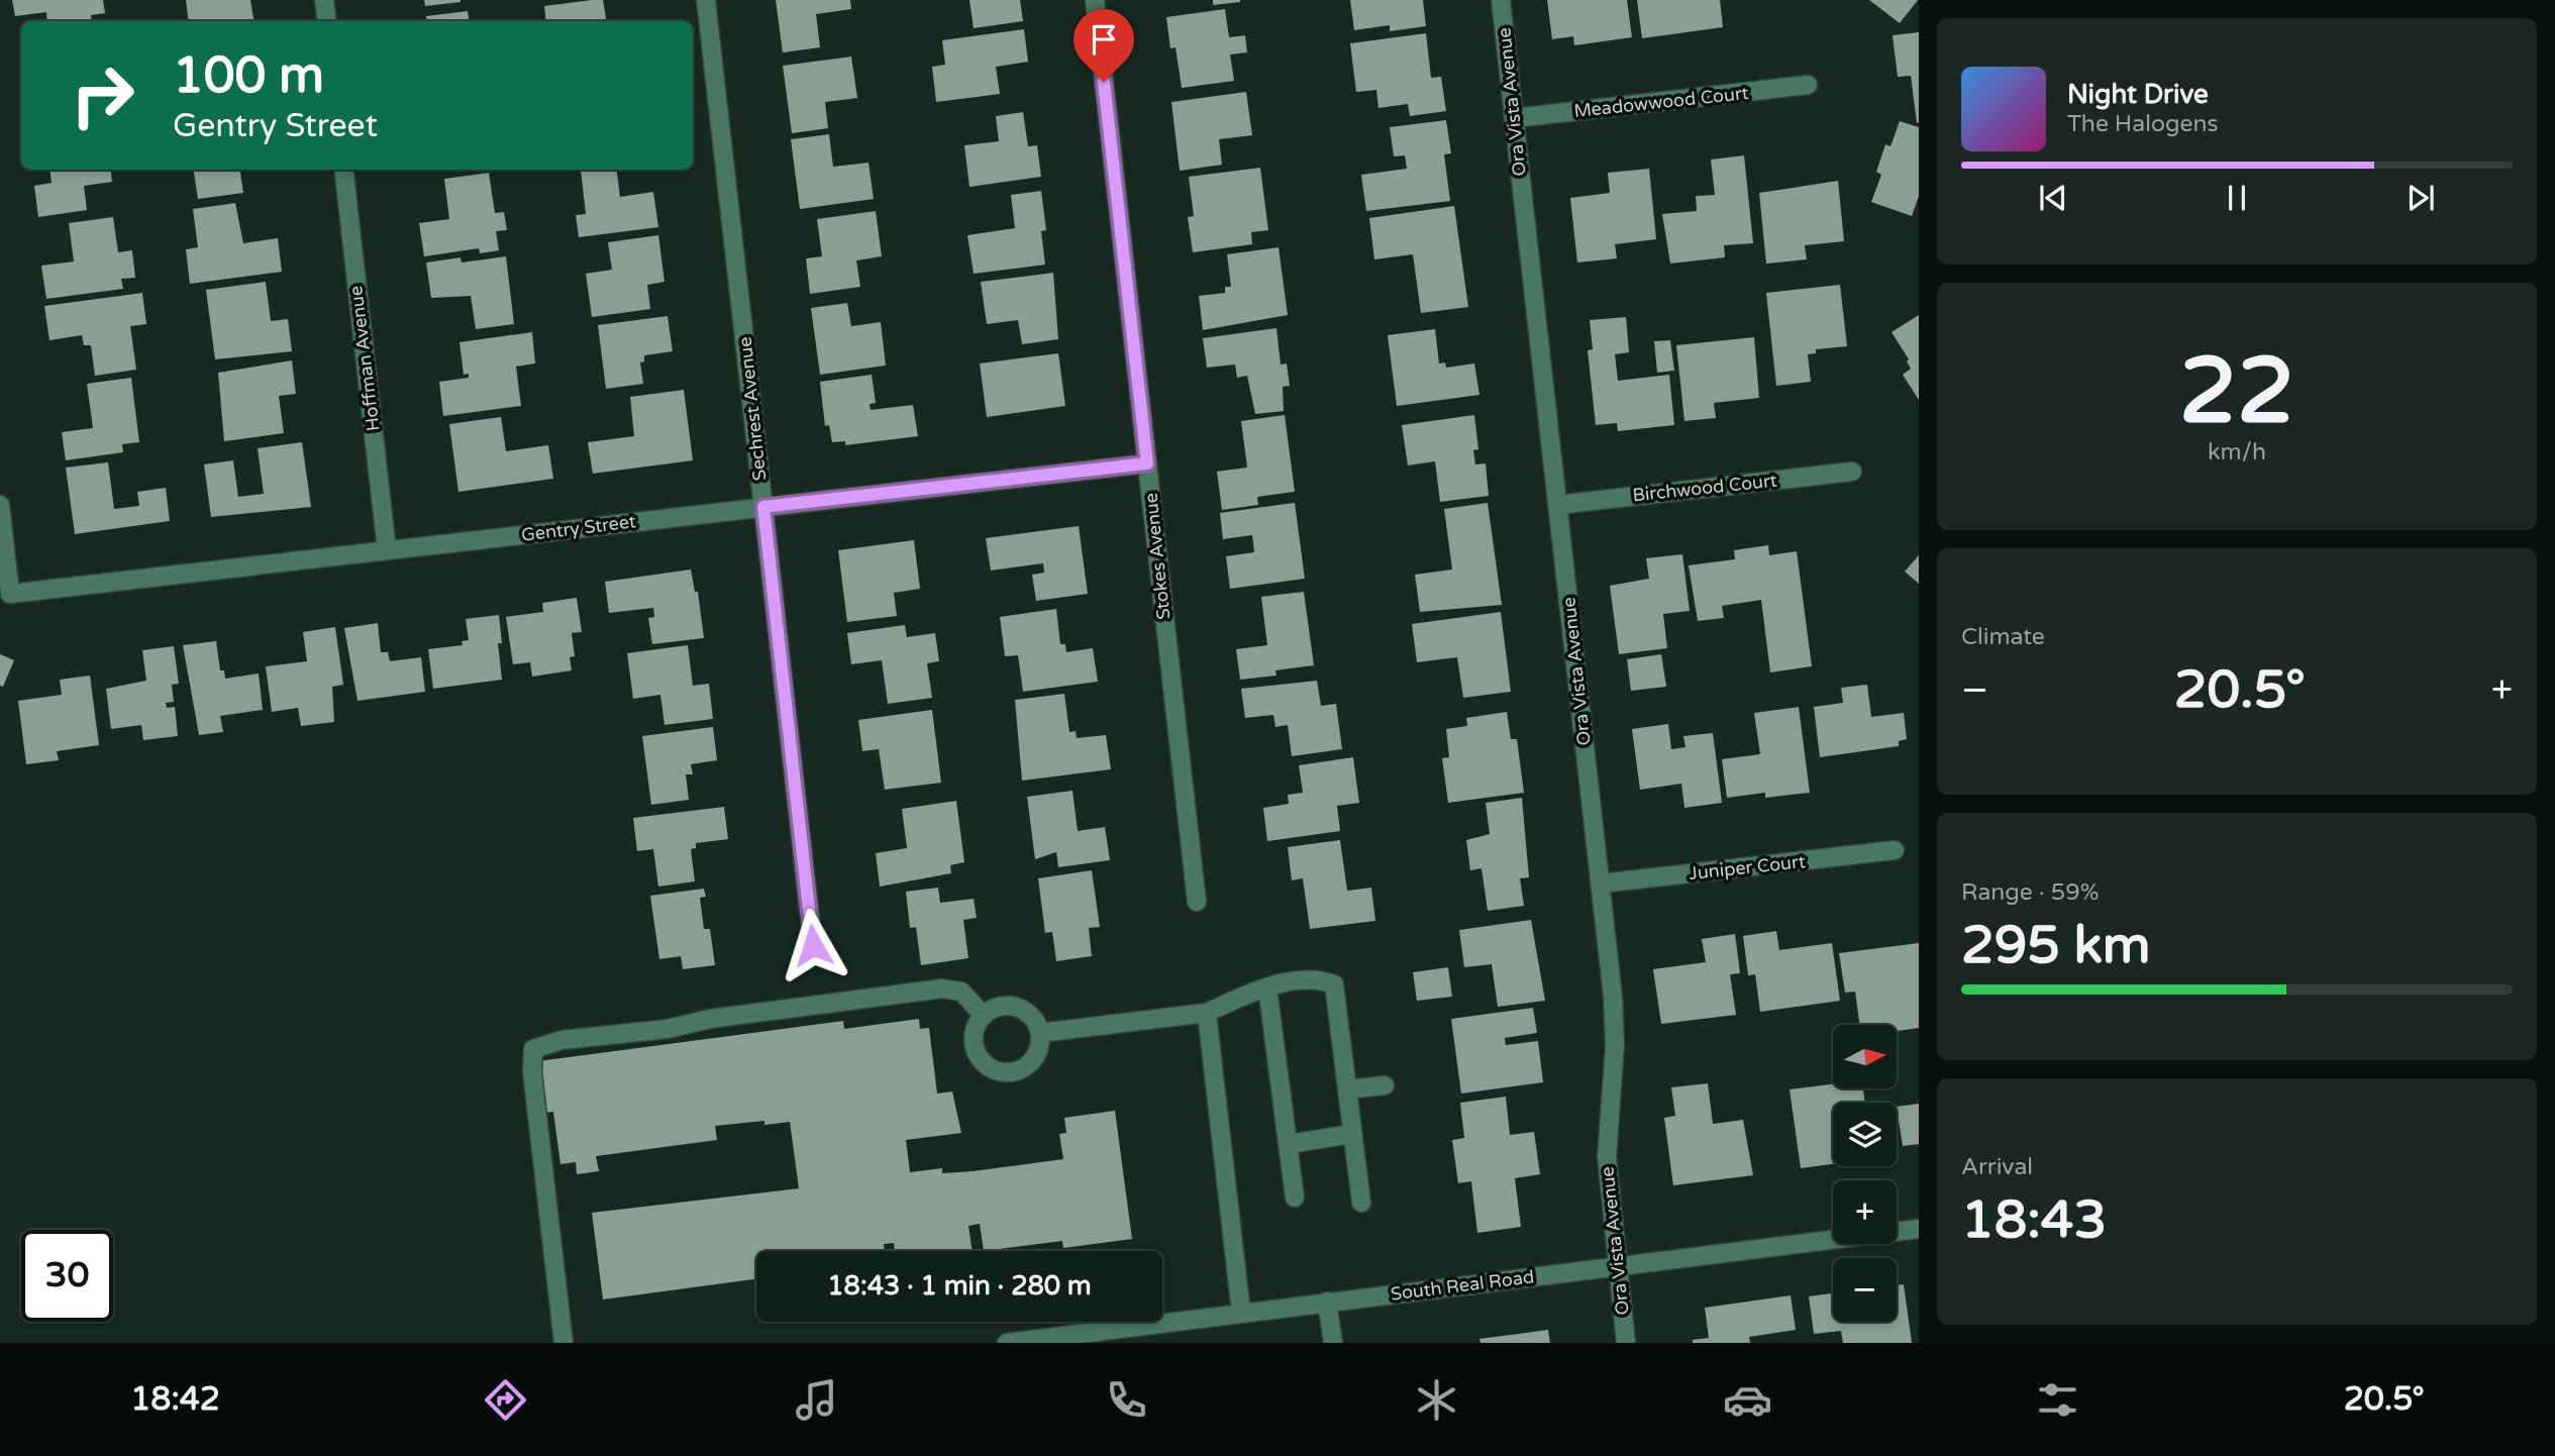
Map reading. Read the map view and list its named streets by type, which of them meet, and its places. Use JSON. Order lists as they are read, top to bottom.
{
  "streets": {
    "street": [
      "Ora Vista Avenue",
      "Meadowwood Court",
      "Hoffman Avenue",
      "Sechrest Avenue",
      "Birchwood Court",
      "Gentry Street",
      "Stokes Avenue",
      "Juniper Court",
      "South Real Road"
    ]
  },
  "crossings": [
    ["Ora Vista Avenue", "Meadowwood Court"],
    ["Ora Vista Avenue", "Birchwood Court"],
    ["Ora Vista Avenue", "Juniper Court"],
    ["Ora Vista Avenue", "South Real Road"],
    ["Hoffman Avenue", "Gentry Street"],
    ["Sechrest Avenue", "Gentry Street"],
    ["Gentry Street", "Stokes Avenue"]
  ],
  "north": "right",
  "page": {
    "turn": ["100 m", "Gentry Street"],
    "song": ["Night Drive", "The Halogens"],
    "tile": [
      ["22", "km/h"],
      "Climate",
      ["Range · 59%", "295 km"],
      ["Arrival", "18:43"]
    ],
    "heat": ["−", "20.5°", "+"],
    "map_buttons": ["+", "−"],
    "limit": "30",
    "trip": "18:43 · 1 min · 280 m",
    "tabs": ["18:42", "20.5°"]
  }
}
